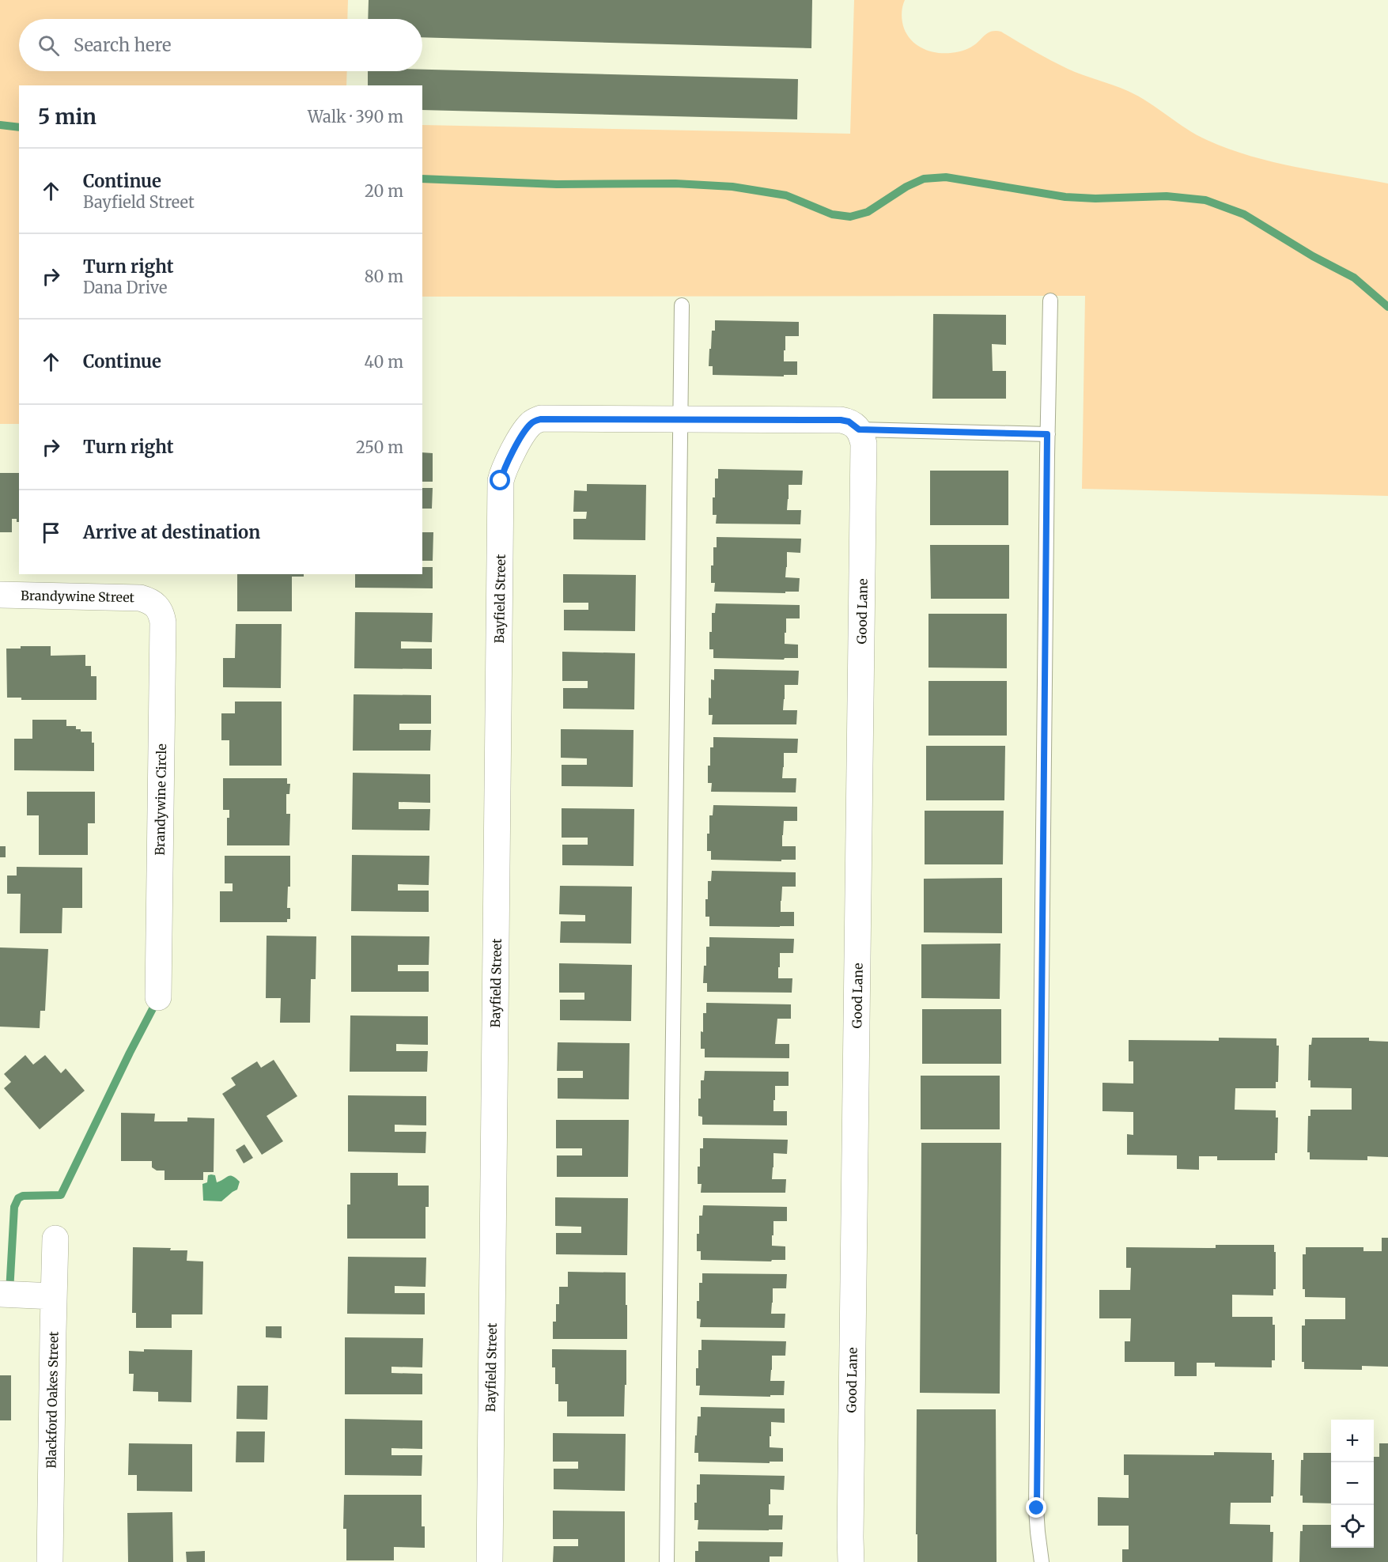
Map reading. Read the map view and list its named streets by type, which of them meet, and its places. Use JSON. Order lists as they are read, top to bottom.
{
  "streets": {
    "street": [
      "Brandywine Street",
      "Bayfield Street",
      "Good Lane",
      "Brandywine Circle",
      "Blackford Oakes Street"
    ]
  },
  "crossings": [
    ["Brandywine Street", "Brandywine Circle"]
  ],
  "page": {
    "search": "Search here",
    "heading": ["5 min", "Walk · 390 m"],
    "list": [
      ["Continue", "Bayfield Street", "20 m"],
      ["Turn right", "Dana Drive", "80 m"],
      ["Continue", "40 m"],
      ["Turn right", "250 m"],
      "Arrive at destination"
    ],
    "map_buttons": ["+", "−"]
  }
}
